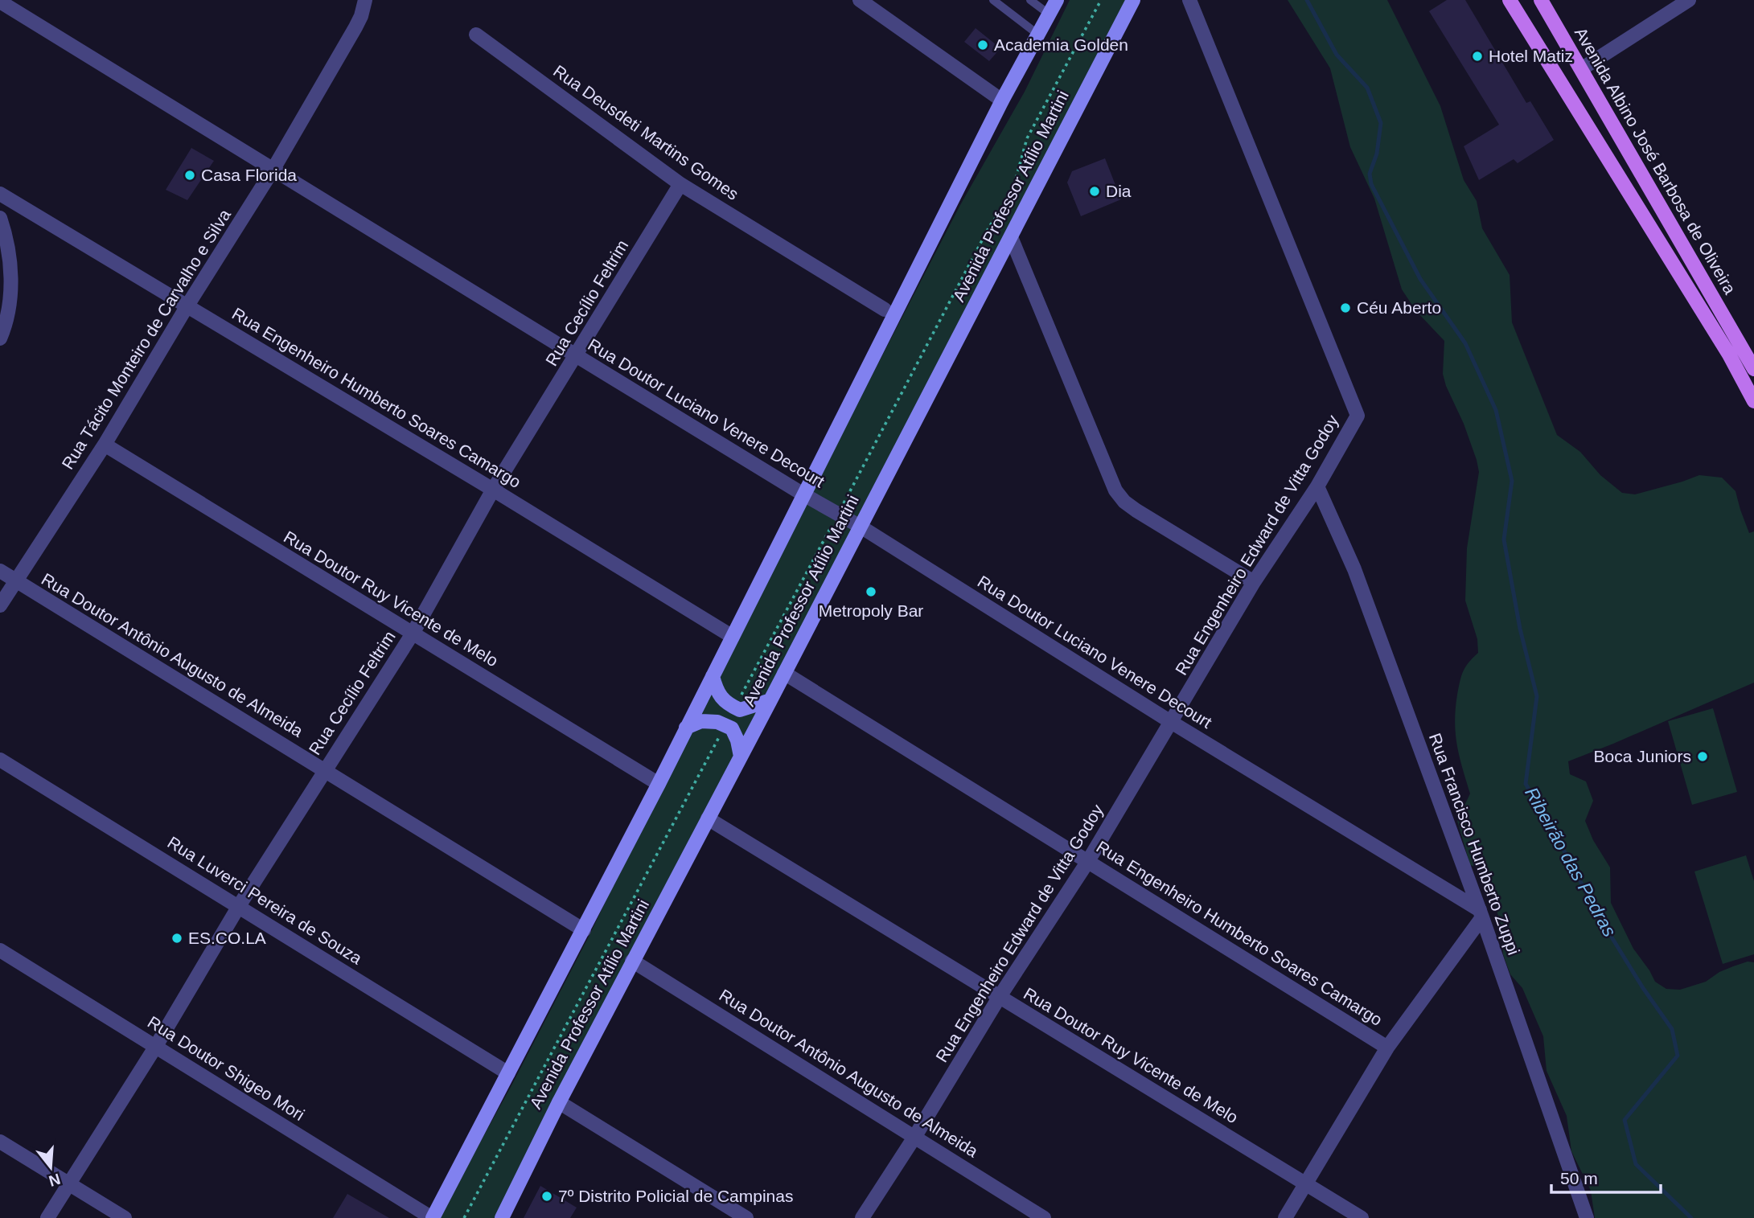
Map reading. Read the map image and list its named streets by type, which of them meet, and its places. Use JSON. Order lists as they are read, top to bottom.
{
  "streets": {
    "main road": ["Avenida Albino José Barbosa de Oliveira", "Avenida Professor Atílio Martini"],
    "street": [
      "Rua Deusdeti Martins Gomes",
      "Rua Cecílio Feltrim",
      "Rua Tácito Monteiro de Carvalho e Silva",
      "Rua Engenheiro Humberto Soares Camargo",
      "Rua Doutor Luciano Venere Decourt",
      "Rua Engenheiro Edward de Vitta Godoy",
      "Rua Doutor Ruy Vicente de Melo",
      "Rua Doutor Antônio Augusto de Almeida",
      "Rua Francisco Humberto Zuppi",
      "Rua Luverci Pereira de Souza",
      "Rua Doutor Shigeo Mori"
    ]
  },
  "crossings": [
    ["Rua Deusdeti Martins Gomes", "Rua Cecílio Feltrim"],
    ["Avenida Professor Atílio Martini", "Rua Engenheiro Humberto Soares Camargo"],
    ["Avenida Professor Atílio Martini", "Rua Doutor Luciano Venere Decourt"],
    ["Avenida Professor Atílio Martini", "Rua Doutor Ruy Vicente de Melo"],
    ["Avenida Professor Atílio Martini", "Rua Doutor Antônio Augusto de Almeida"],
    ["Rua Cecílio Feltrim", "Rua Engenheiro Humberto Soares Camargo"],
    ["Rua Cecílio Feltrim", "Rua Doutor Luciano Venere Decourt"],
    ["Rua Cecílio Feltrim", "Rua Doutor Ruy Vicente de Melo"],
    ["Rua Cecílio Feltrim", "Rua Doutor Antônio Augusto de Almeida"],
    ["Rua Cecílio Feltrim", "Rua Luverci Pereira de Souza"],
    ["Rua Cecílio Feltrim", "Rua Doutor Shigeo Mori"],
    ["Rua Tácito Monteiro de Carvalho e Silva", "Rua Engenheiro Humberto Soares Camargo"],
    ["Rua Tácito Monteiro de Carvalho e Silva", "Rua Doutor Luciano Venere Decourt"],
    ["Rua Tácito Monteiro de Carvalho e Silva", "Rua Doutor Ruy Vicente de Melo"],
    ["Rua Tácito Monteiro de Carvalho e Silva", "Rua Doutor Antônio Augusto de Almeida"],
    ["Rua Engenheiro Humberto Soares Camargo", "Rua Engenheiro Edward de Vitta Godoy"],
    ["Rua Doutor Luciano Venere Decourt", "Rua Engenheiro Edward de Vitta Godoy"],
    ["Rua Doutor Luciano Venere Decourt", "Rua Francisco Humberto Zuppi"],
    ["Rua Engenheiro Edward de Vitta Godoy", "Rua Doutor Ruy Vicente de Melo"],
    ["Rua Engenheiro Edward de Vitta Godoy", "Rua Doutor Antônio Augusto de Almeida"],
    ["Rua Engenheiro Edward de Vitta Godoy", "Rua Francisco Humberto Zuppi"]
  ],
  "water": ["Ribeirão das Pedras"],
  "places": [
    "Academia Golden",
    "Hotel Matiz",
    "Casa Florida",
    "Dia",
    "Céu Aberto",
    "Metropoly Bar",
    "Boca Juniors",
    "ES.CO.LA",
    "7º Distrito Policial de Campinas"
  ],
  "scale_bar": "50 m",
  "north": "bottom"
}
